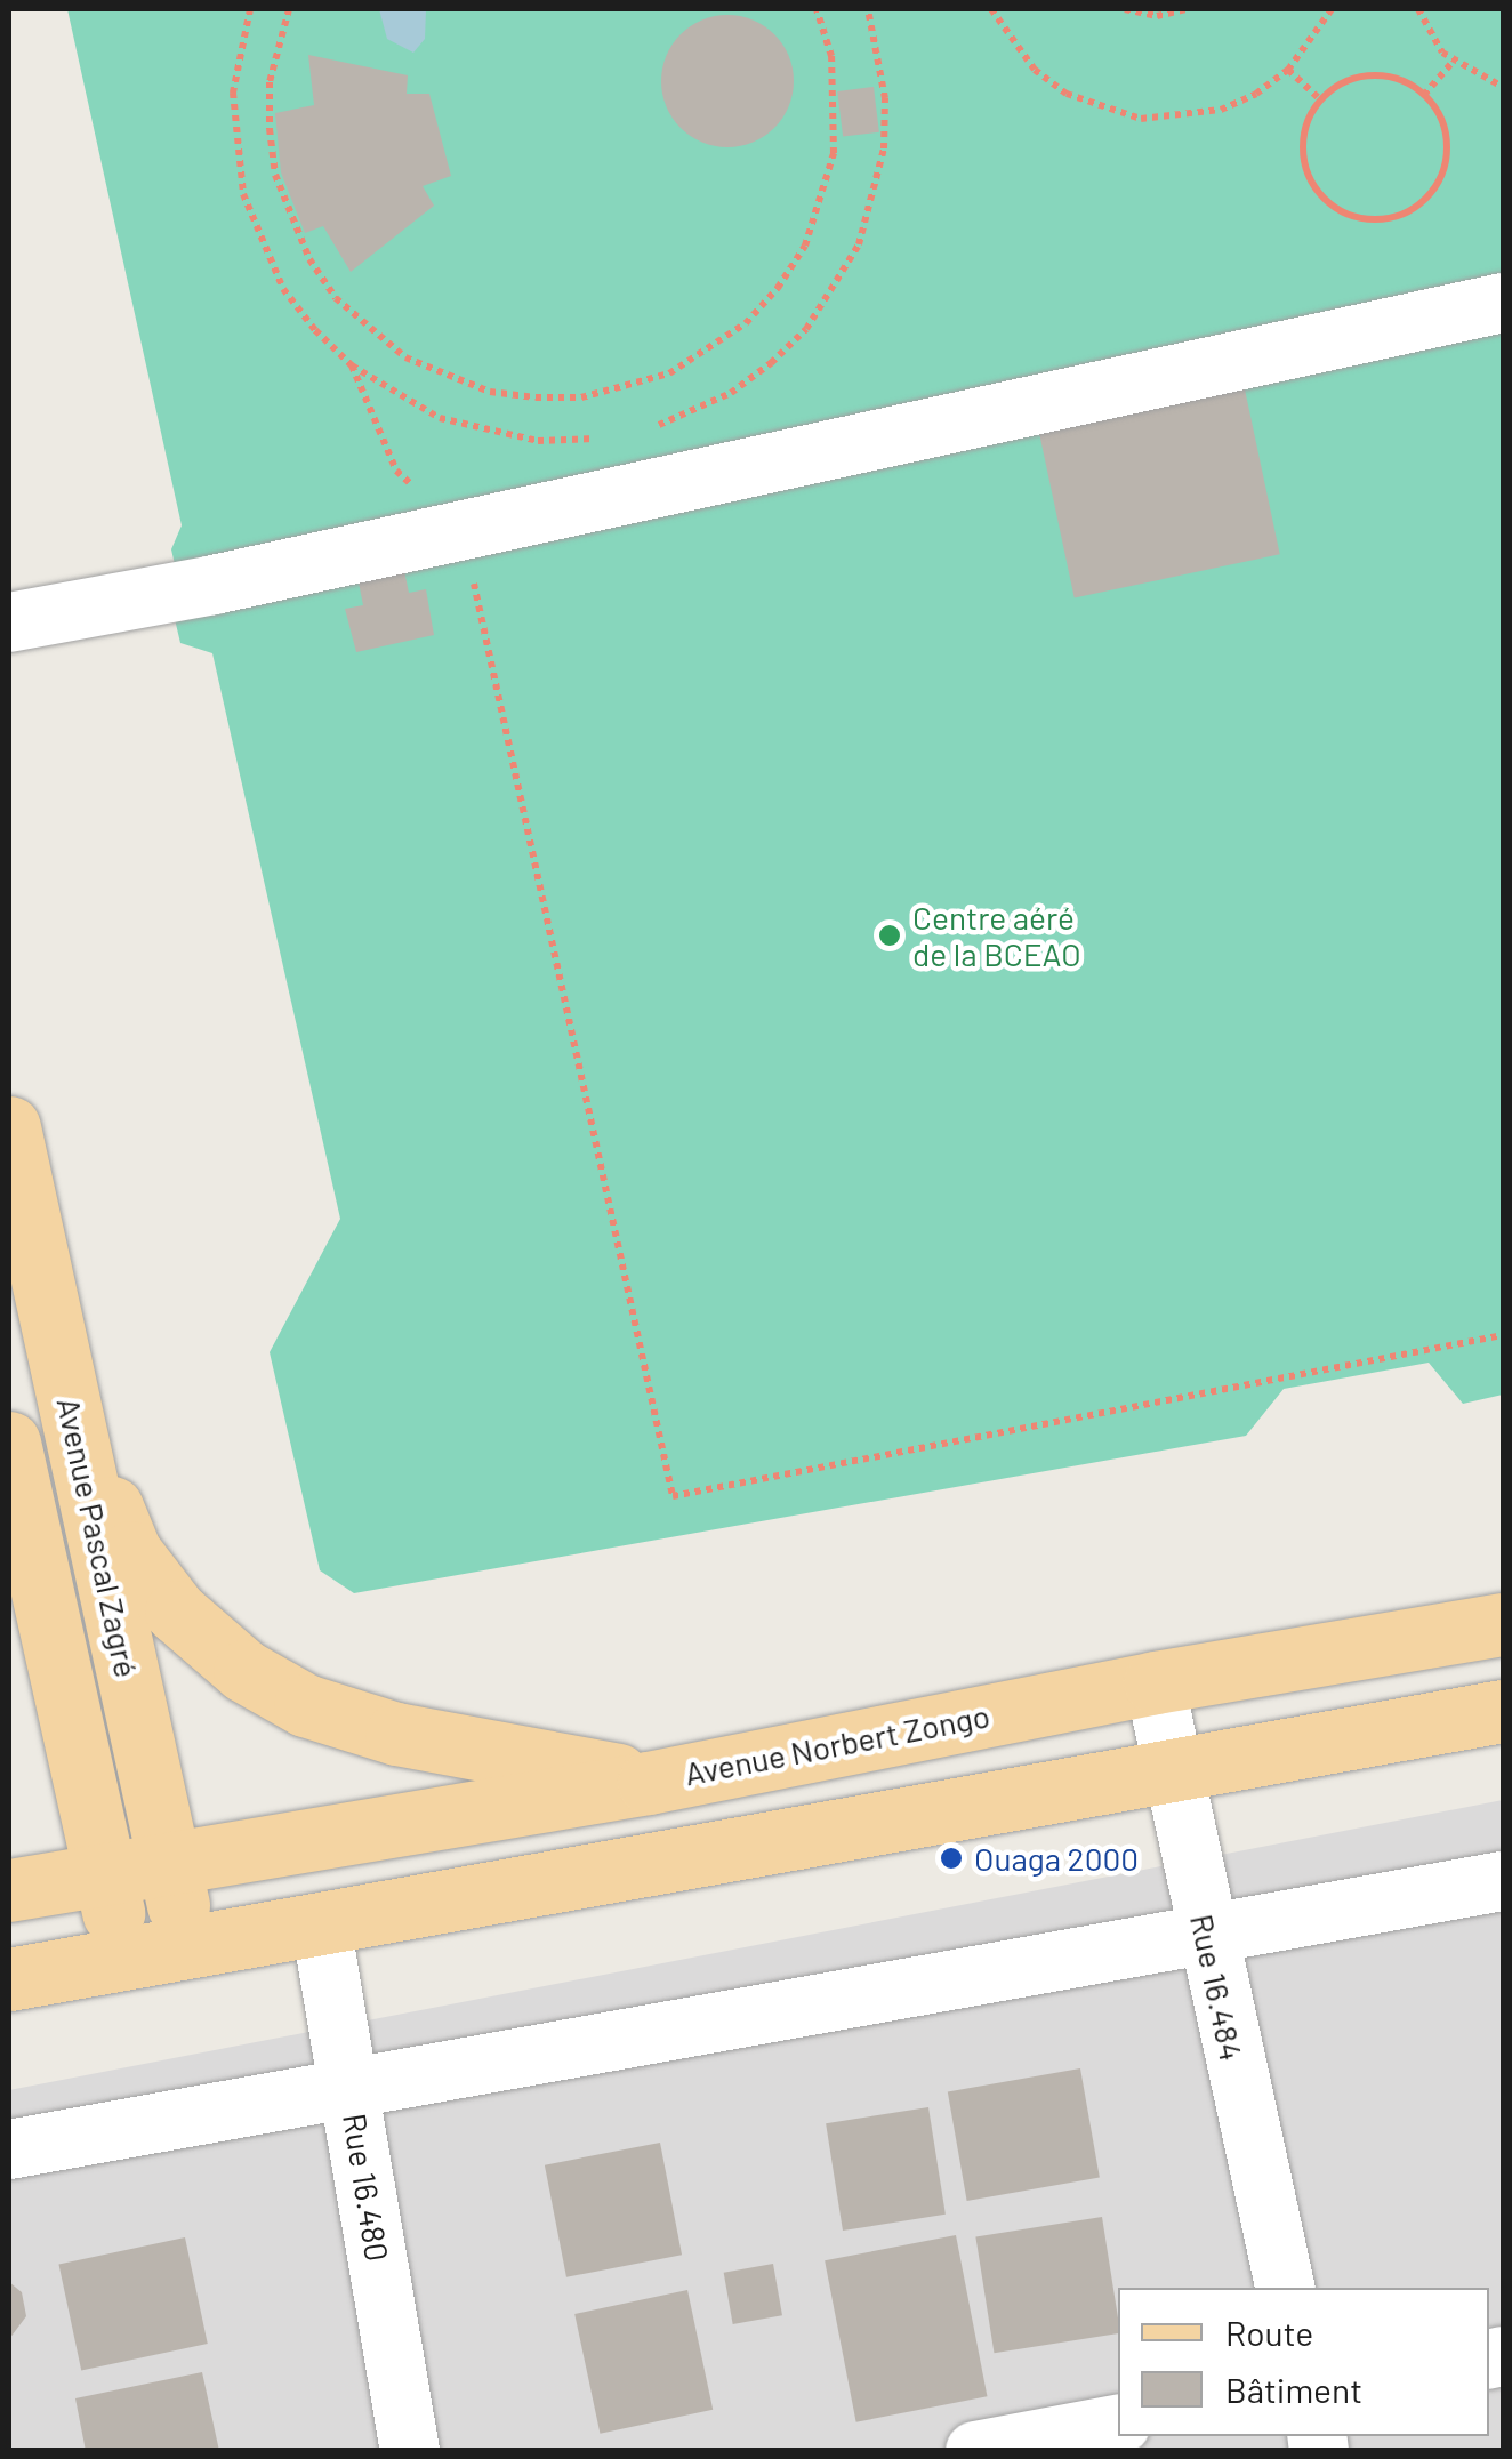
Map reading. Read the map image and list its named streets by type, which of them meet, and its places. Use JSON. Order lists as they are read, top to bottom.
{
  "streets": {
    "main road": ["Avenue Pascal Zagré", "Avenue Norbert Zongo"],
    "street": ["Rue 16.484", "Rue 16.480"]
  },
  "crossings": [
    ["Avenue Pascal Zagré", "Avenue Norbert Zongo"],
    ["Avenue Norbert Zongo", "Rue 16.484"]
  ],
  "places": ["Centre aéré de la BCEAO", "Ouaga 2000"],
  "legend": ["Route", "Bâtiment"]
}
